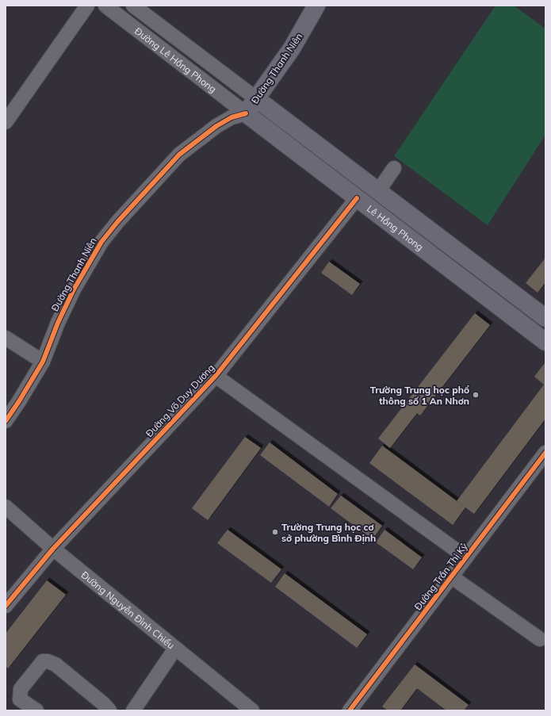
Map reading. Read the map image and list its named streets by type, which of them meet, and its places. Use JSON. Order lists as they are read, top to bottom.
{
  "streets": {
    "main road": ["Đường Thanh Niên", "Lê Hồng Phong"],
    "street": [
      "Đường Lê Hồng Phong",
      "Đường Võ Duy Dương",
      "Đường Trần Thị Kỷ",
      "Đường Nguyễn Đình Chiểu"
    ]
  },
  "crossings": [
    ["Đường Lê Hồng Phong", "Đường Thanh Niên"],
    ["Đường Lê Hồng Phong", "Lê Hồng Phong"],
    ["Đường Thanh Niên", "Lê Hồng Phong"],
    ["Lê Hồng Phong", "Đường Võ Duy Dương"],
    ["Đường Võ Duy Dương", "Đường Nguyễn Đình Chiểu"]
  ],
  "places": ["Trường Trung học phổ thông số 1 An Nhơn", "Trường Trung học cơ sở phường Bình Định"]
}
